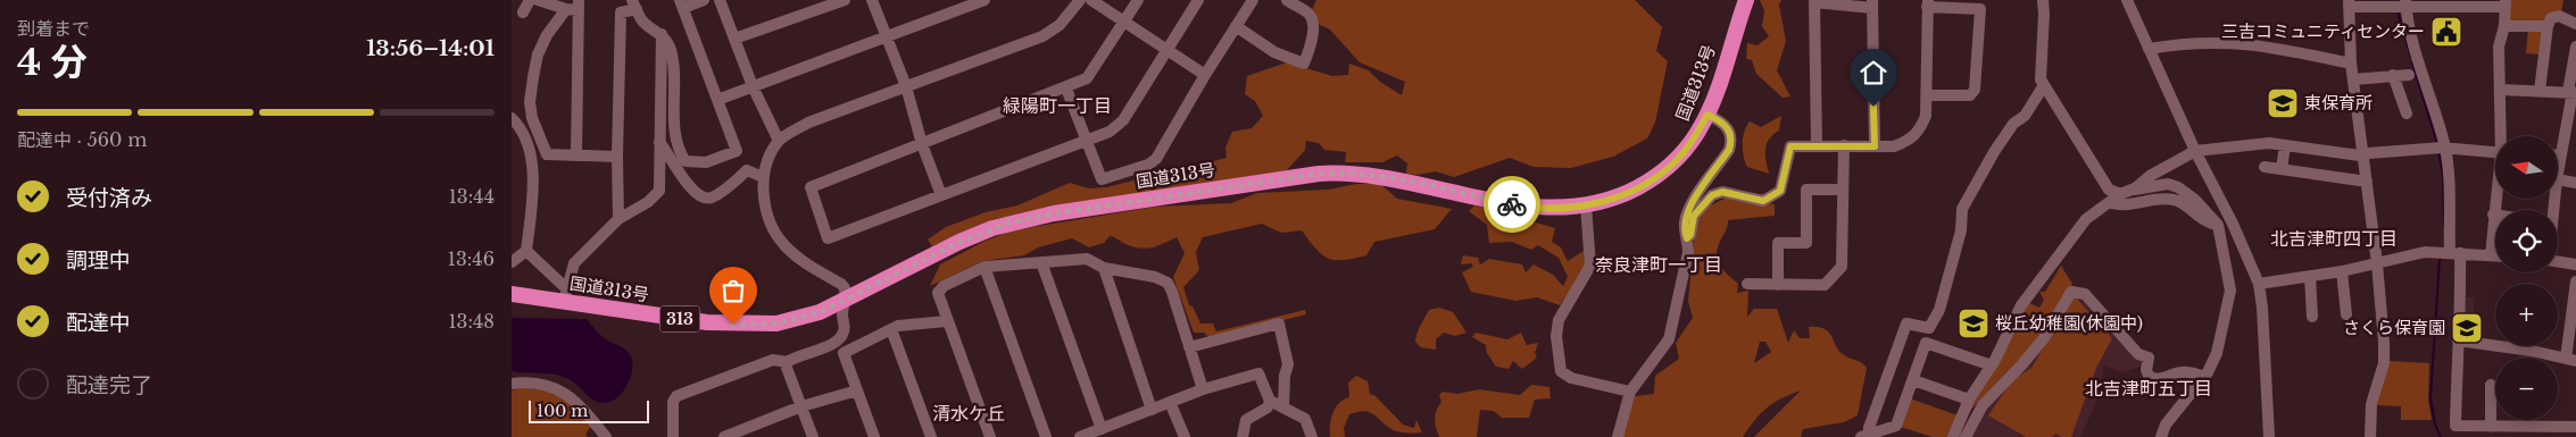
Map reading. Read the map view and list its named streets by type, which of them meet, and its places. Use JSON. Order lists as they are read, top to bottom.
{
  "streets": {
    "highway": ["国道313号", "313"]
  },
  "districts": [
    "緑陽町一丁目",
    "北吉津町四丁目",
    "奈良津町一丁目",
    "北吉津町五丁目",
    "清水ケ丘"
  ],
  "places": {
    "public building": ["三吉コミュニティセンター"],
    "school or university": ["東保育所", "桜丘幼稚園(休園中)", "さくら保育園"]
  },
  "scale_bar": "100 m",
  "north": "left",
  "page": {
    "heading": ["4 分", "到着まで", "13:56–14:01"],
    "bar": "配達中 · 560 m",
    "map_buttons": ["+", "−"],
    "list": [
      ["受付済み", "13:44"],
      ["調理中", "13:46"],
      ["配達中", "13:48"],
      "配達完了"
    ],
    "scale": "100 m"
  }
}
